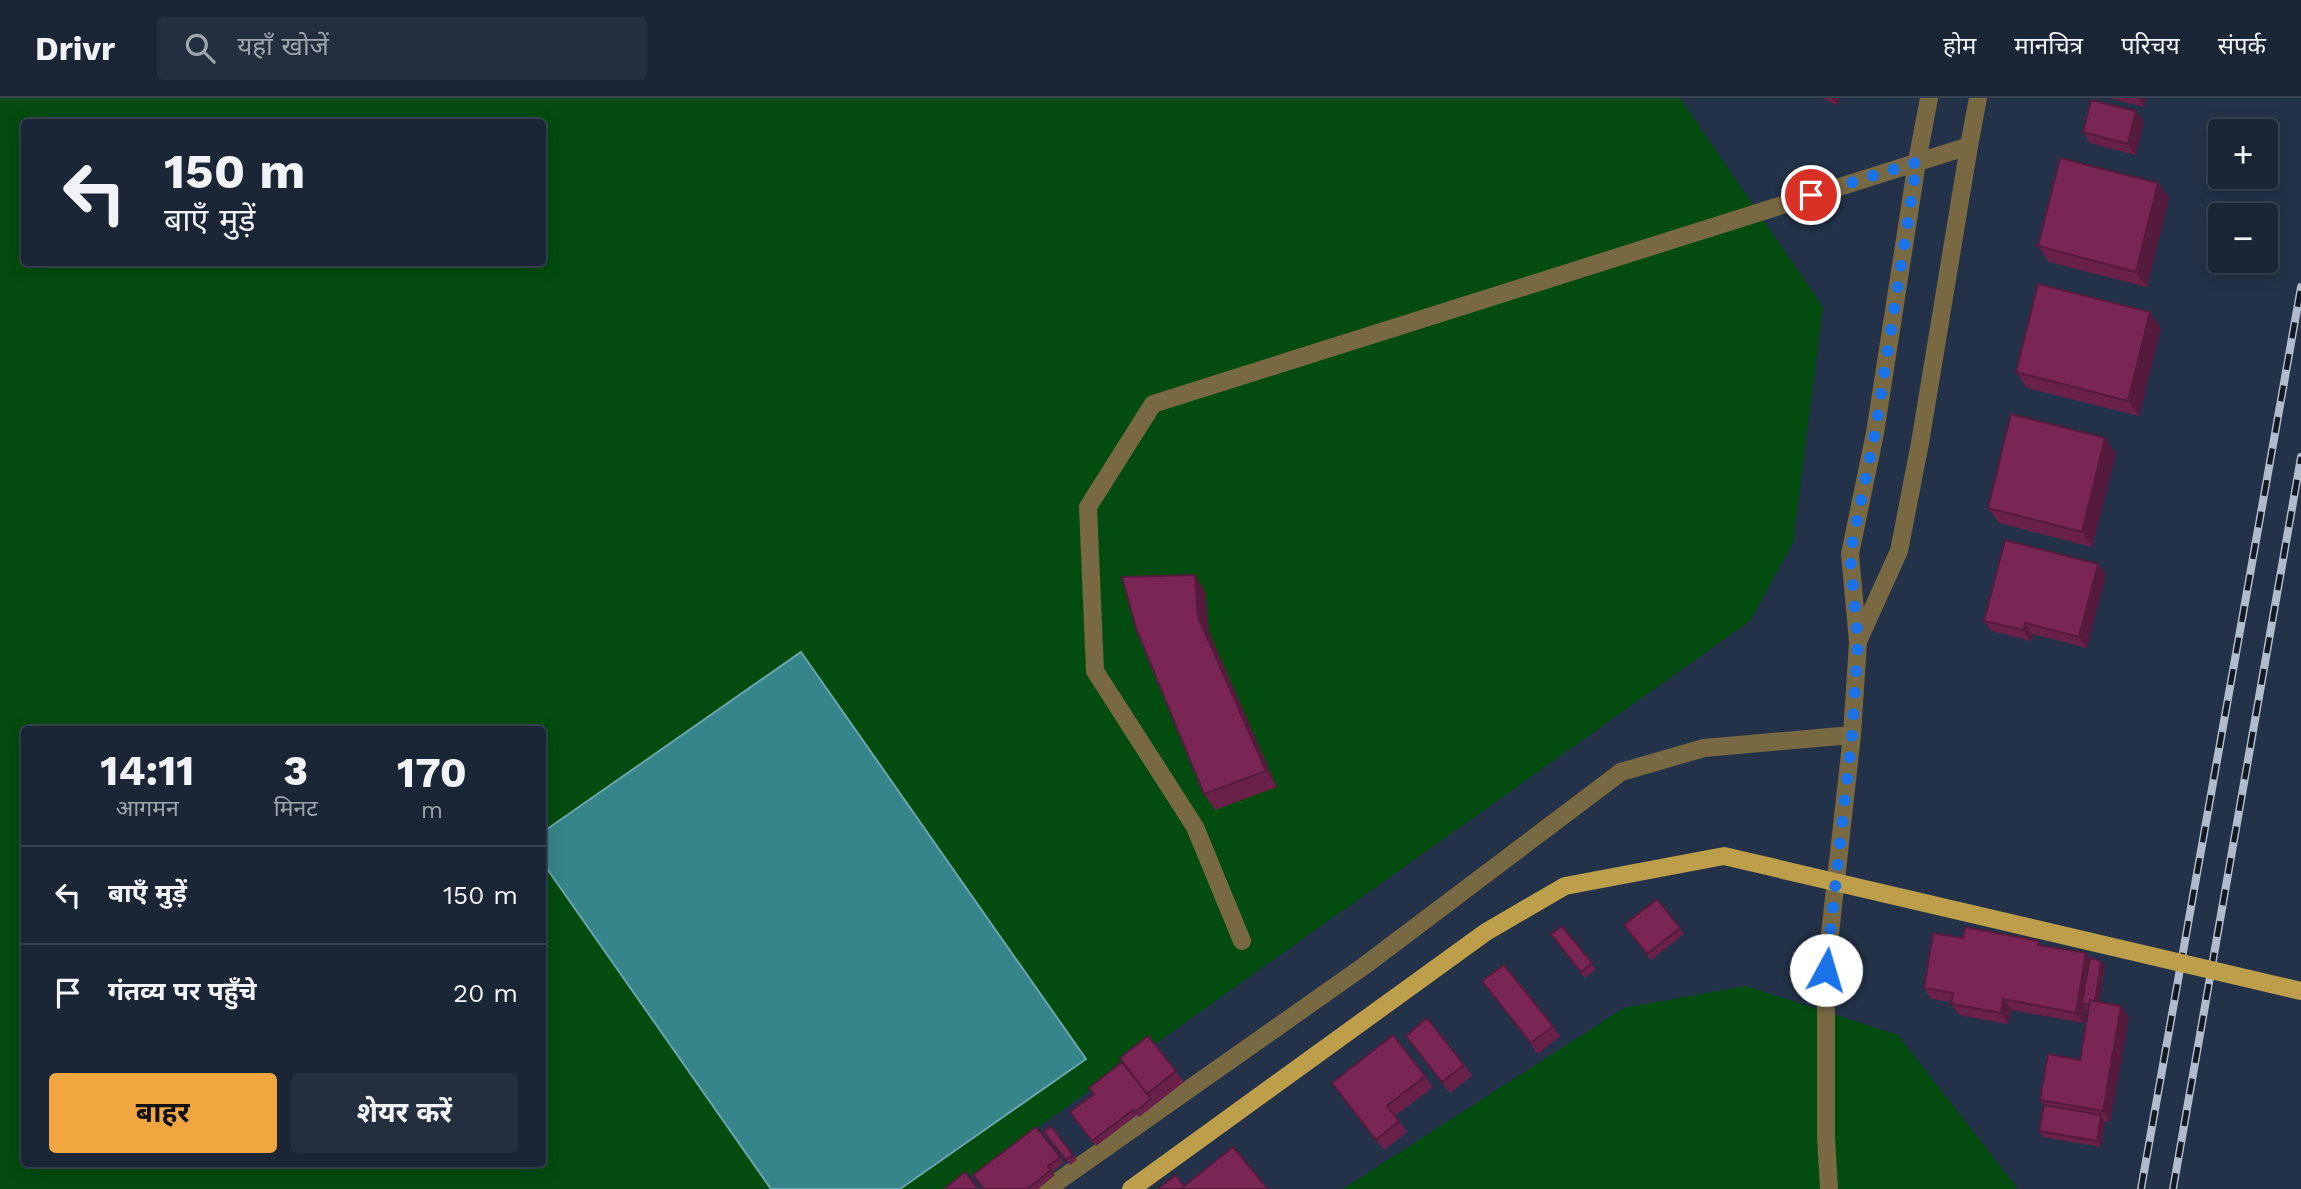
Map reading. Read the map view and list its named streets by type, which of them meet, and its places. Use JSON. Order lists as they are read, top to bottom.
{
  "page": {
    "header": "Drivr",
    "search": "यहाँ खोजें",
    "nav": [
      "होम",
      "मानचित्र",
      "परिचय",
      "संपर्क"
    ],
    "map_buttons": ["+", "−"],
    "turn": ["150 m", "बाएँ मुड़ें"],
    "eta": [
      "14:11",
      "आगमन",
      "3",
      "मिनट",
      "170",
      "m"
    ],
    "list": [
      {
        "name": "बाएँ मुड़ें",
        "value": "150 m"
      },
      {
        "name": "गंतव्य पर पहुँचे",
        "value": "20 m"
      }
    ],
    "buttons": ["बाहर", "शेयर करें"]
  }
}
